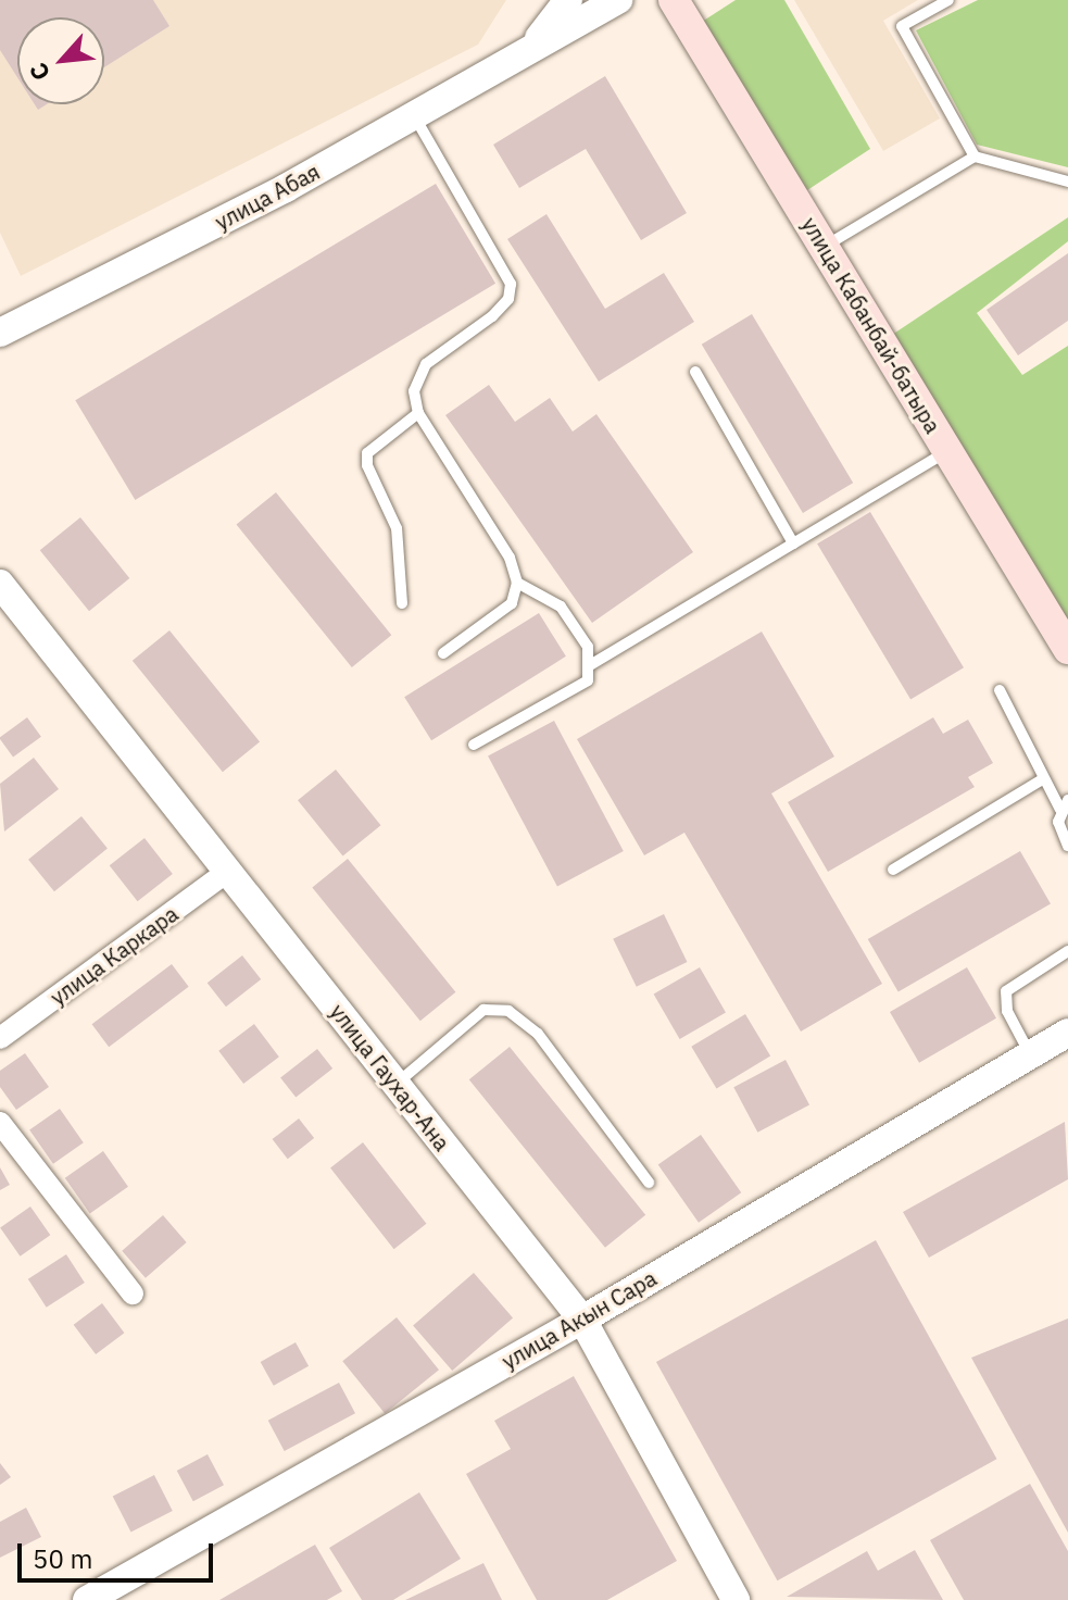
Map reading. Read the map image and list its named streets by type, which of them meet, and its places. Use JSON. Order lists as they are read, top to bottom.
{
  "streets": {
    "main road": ["улица Кабанбай-батыра"],
    "street": [
      "улица Абая",
      "улица Каркара",
      "улица Гаухар-Ана",
      "улица Акын Сара"
    ]
  },
  "crossings": [
    ["улица Каркара", "улица Гаухар-Ана"],
    ["улица Гаухар-Ана", "улица Акын Сара"]
  ],
  "scale_bar": "50 m",
  "north": "bottom left"
}
